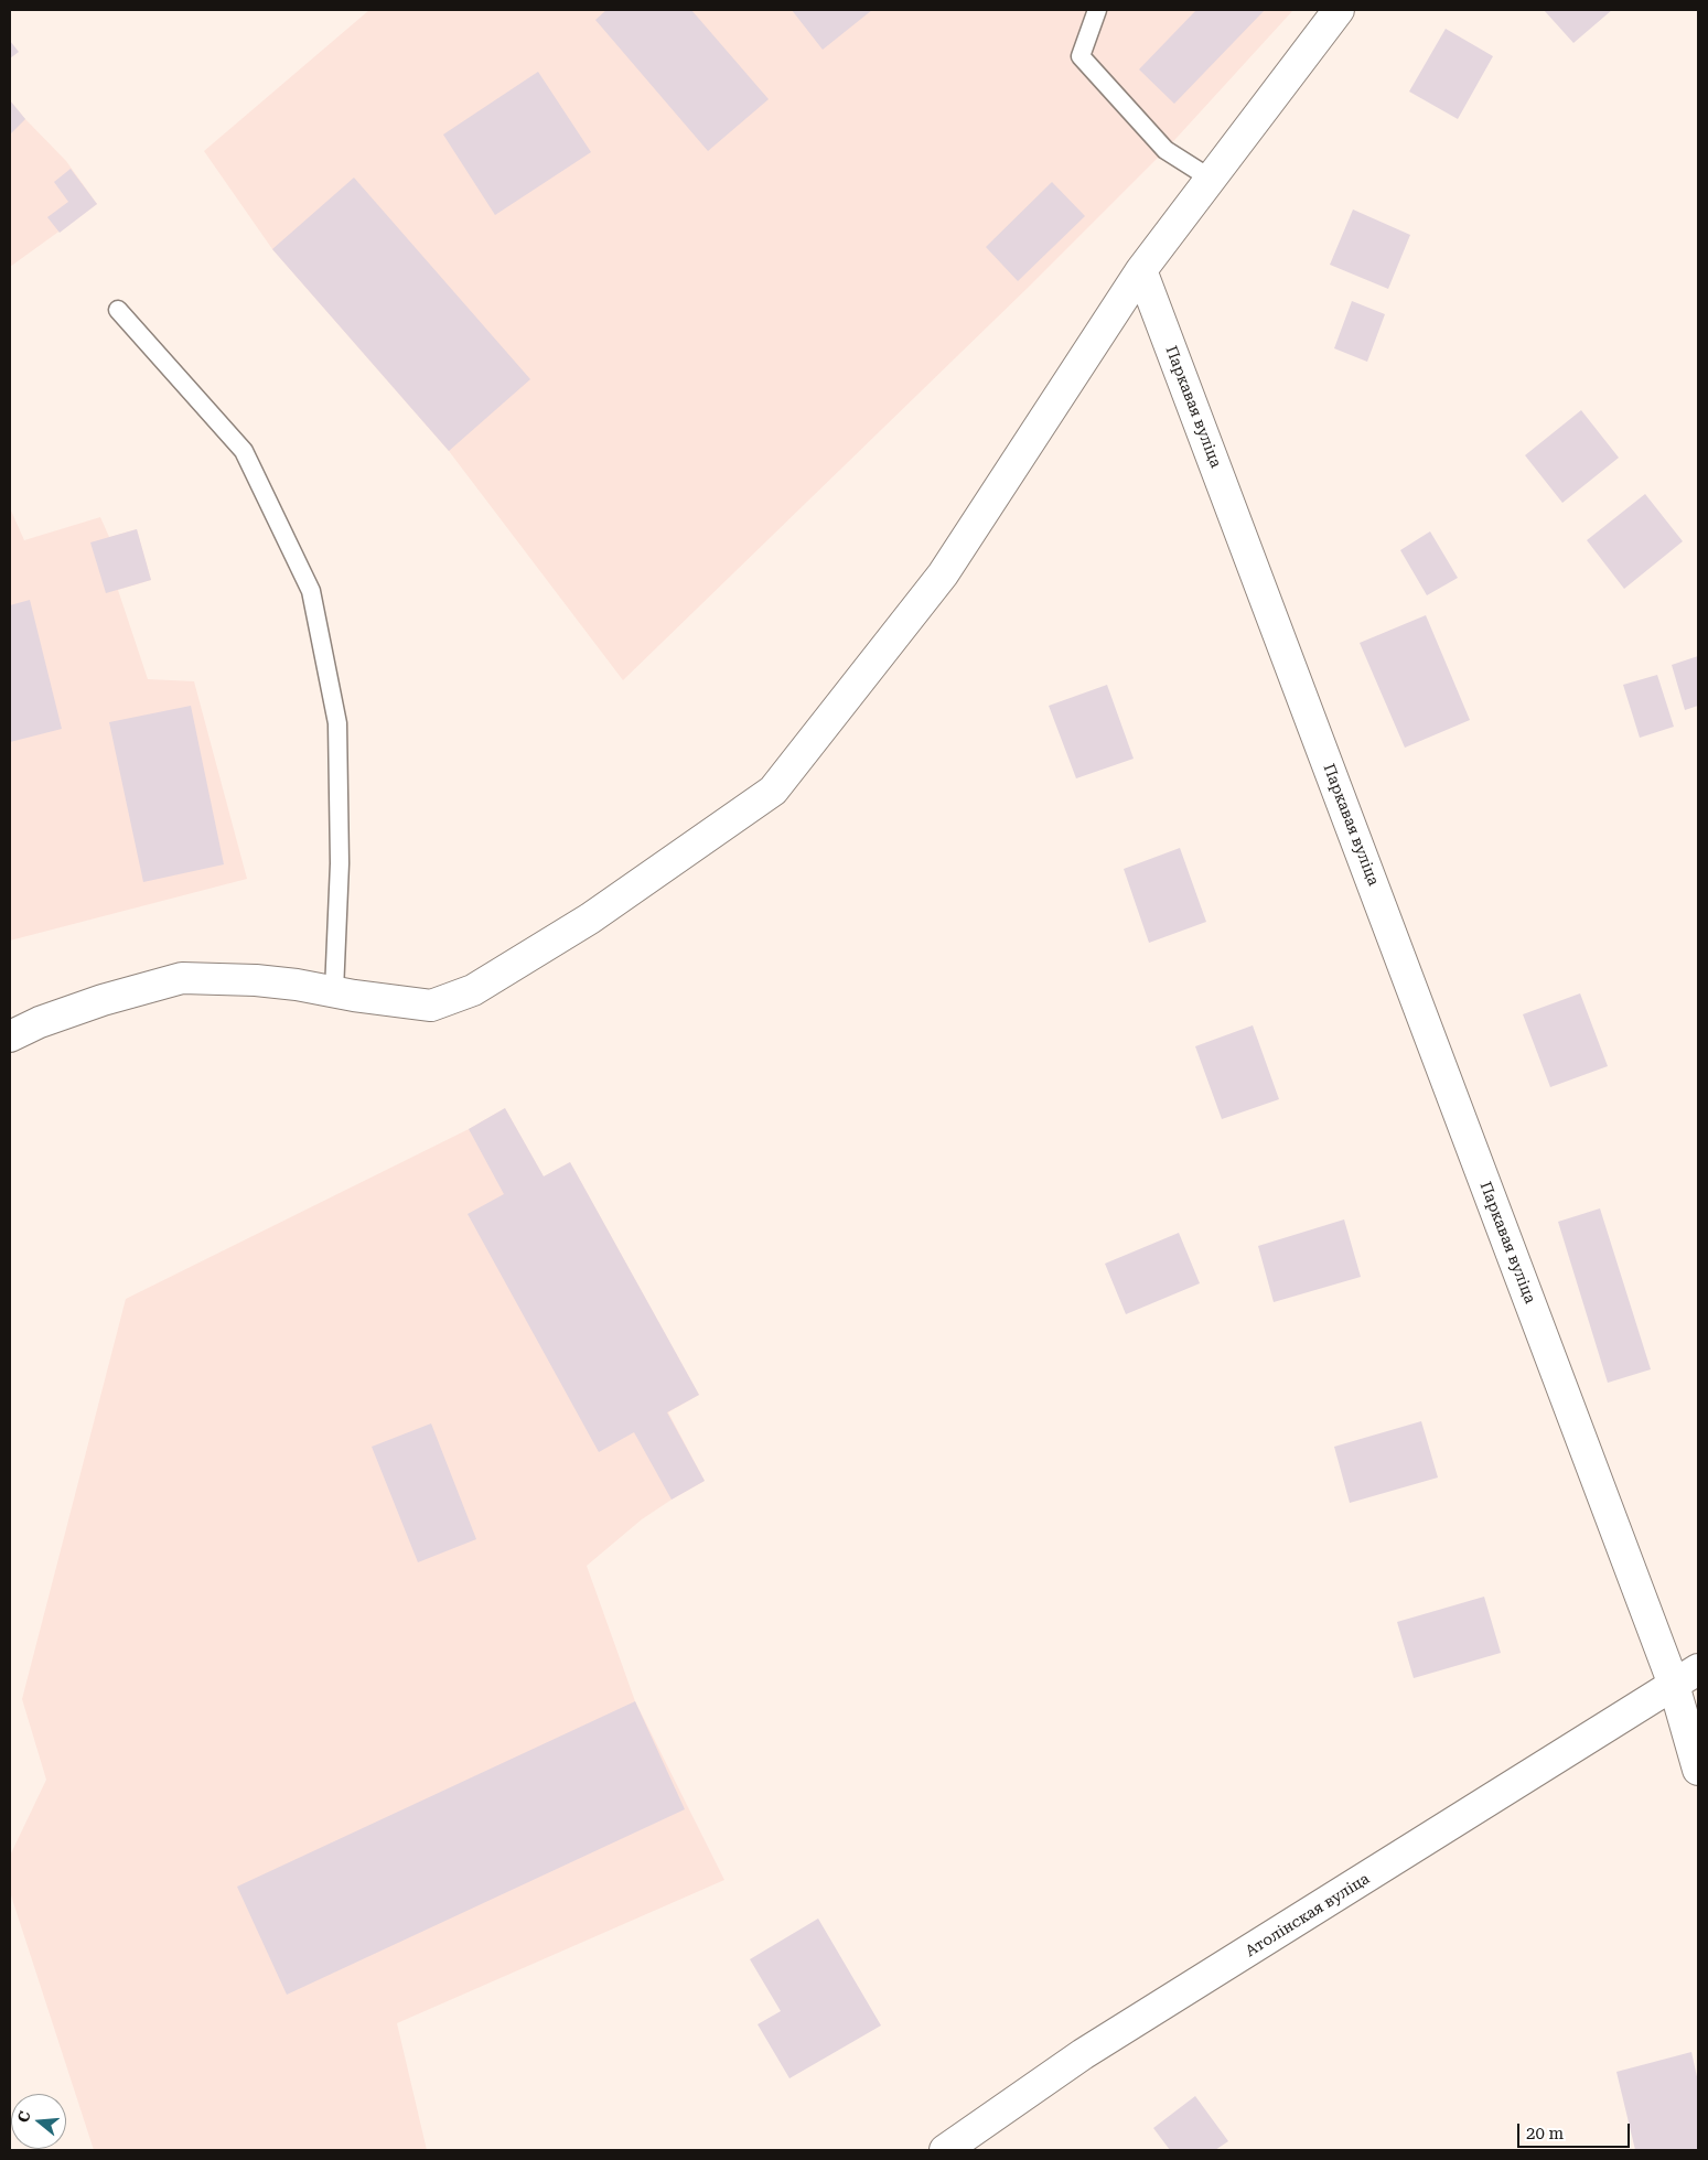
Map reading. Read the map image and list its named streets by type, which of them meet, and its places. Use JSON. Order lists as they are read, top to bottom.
{
  "streets": {
    "street": ["Паркавая вуліца", "Атолінская вуліца"]
  },
  "crossings": [
    ["Паркавая вуліца", "Атолінская вуліца"]
  ],
  "scale_bar": "20 m",
  "north": "left"
}
